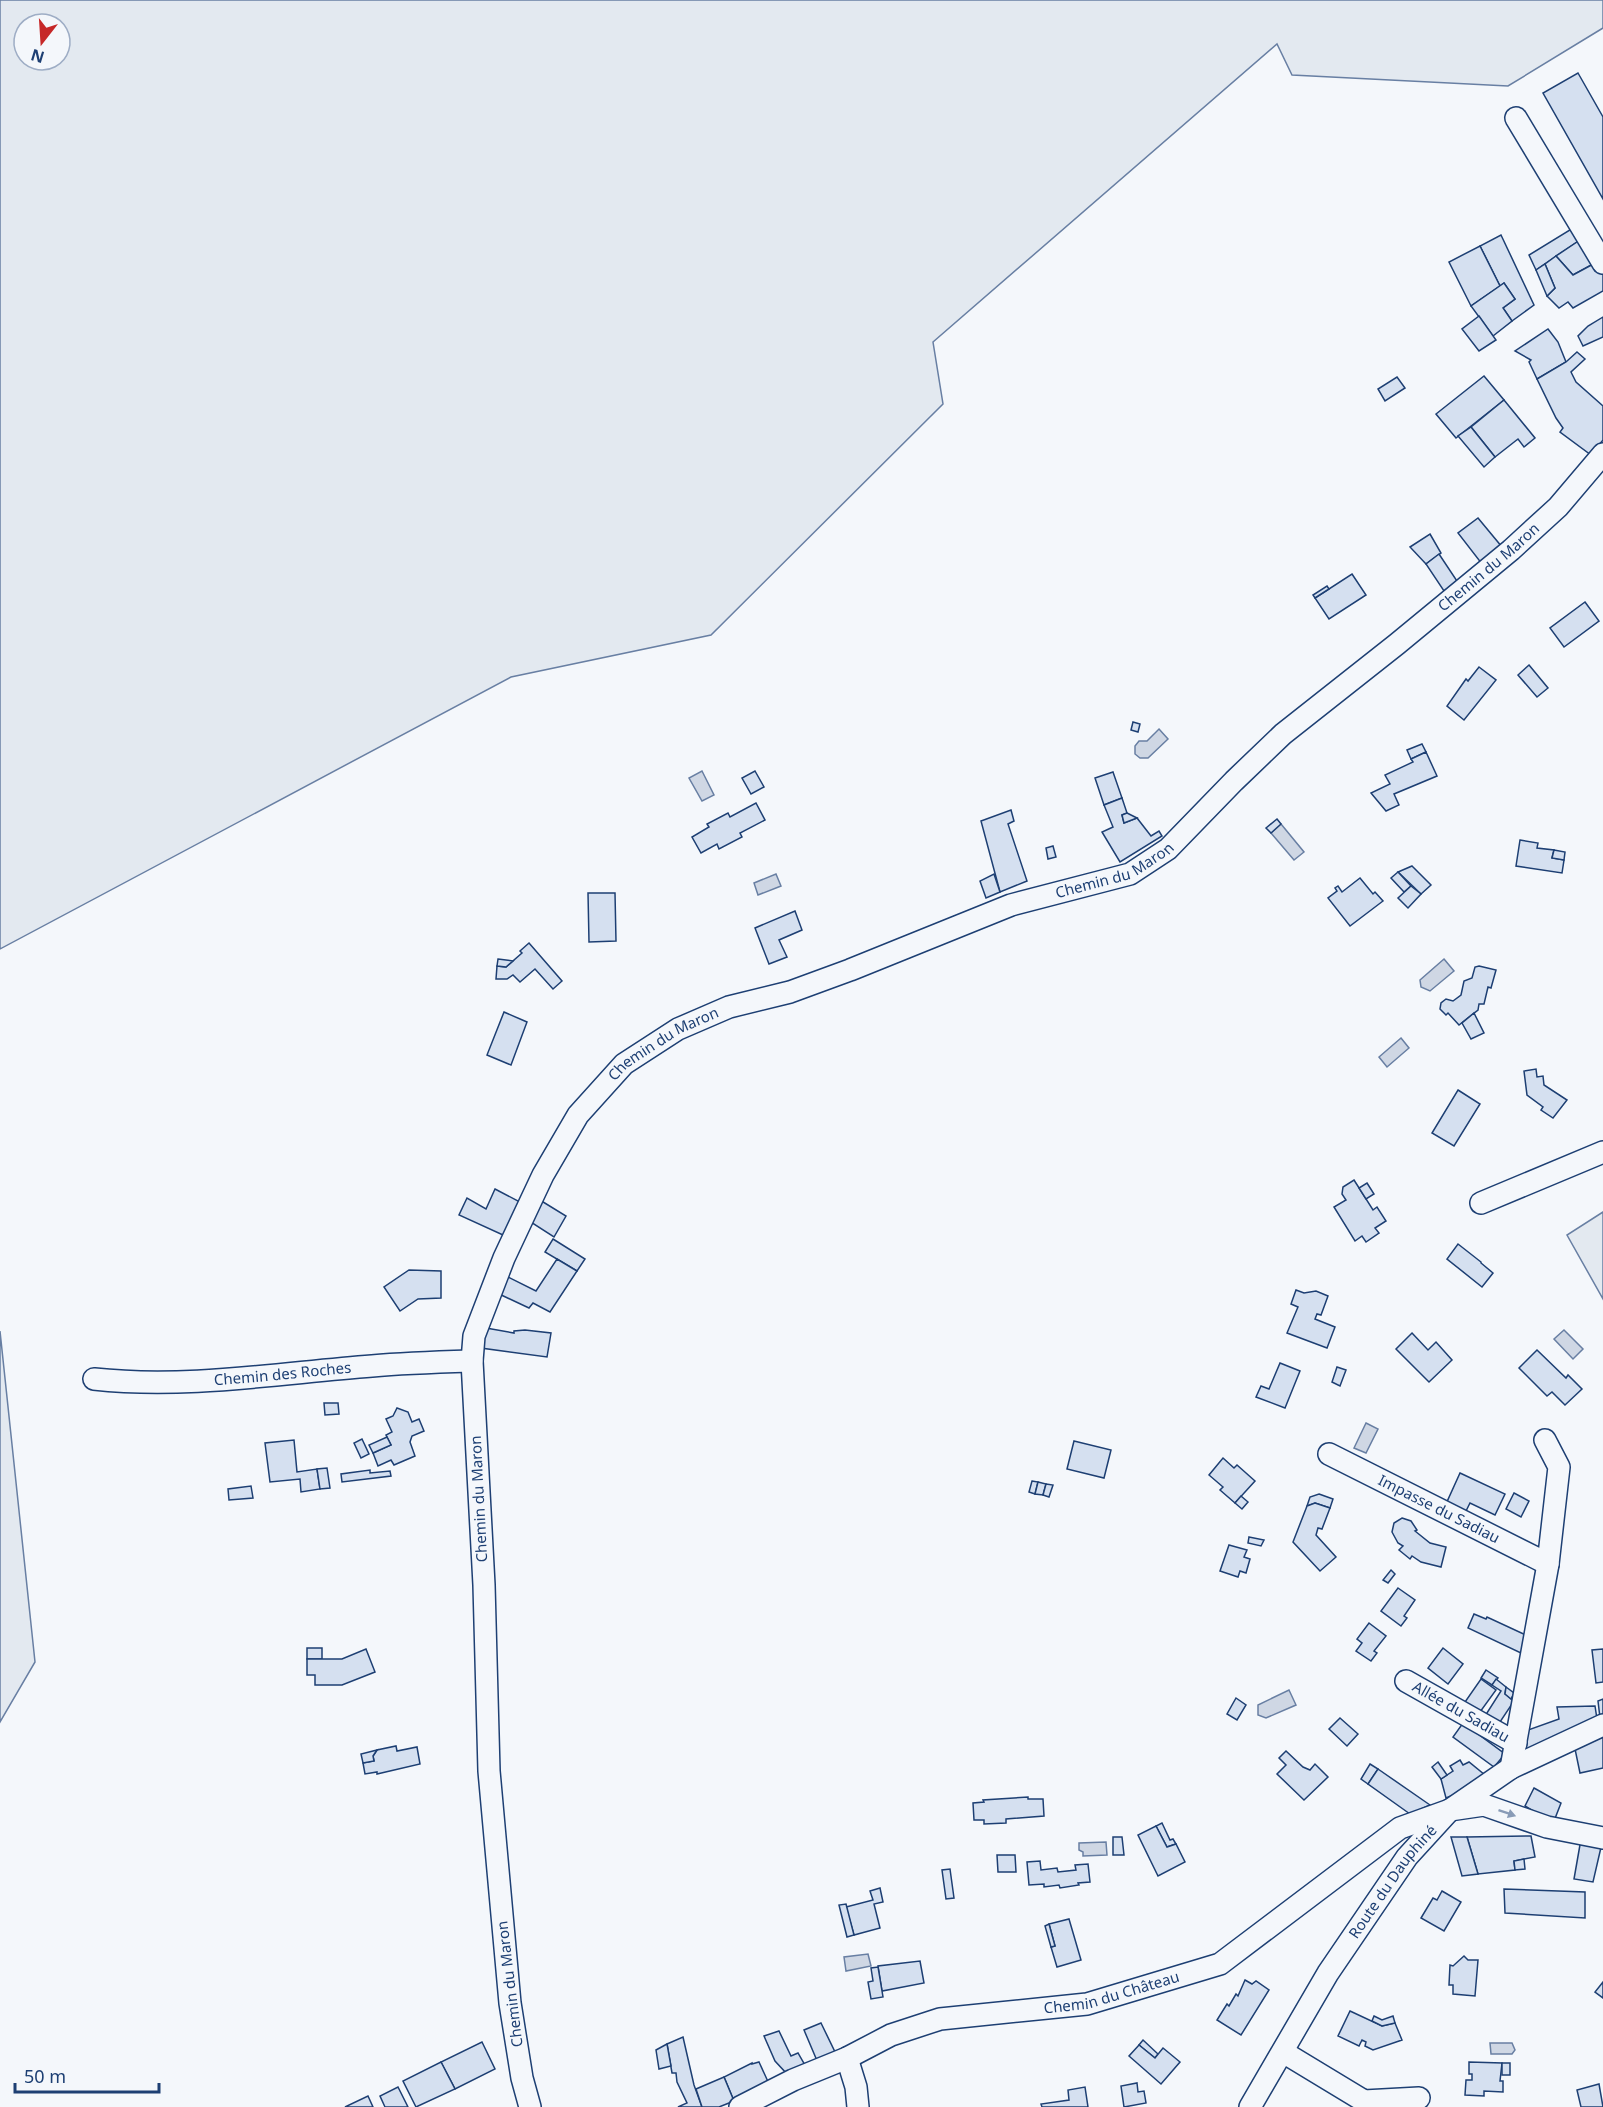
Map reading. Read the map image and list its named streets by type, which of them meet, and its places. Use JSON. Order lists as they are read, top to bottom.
{
  "streets": {
    "street": [
      "Chemin du Maron",
      "Chemin des Roches",
      "Impasse du Sadiau",
      "Allée du Sadiau",
      "Route du Dauphiné",
      "Chemin du Château"
    ]
  },
  "crossings": [
    ["Chemin du Maron", "Chemin des Roches"],
    ["Route du Dauphiné", "Chemin du Château"]
  ],
  "scale_bar": "50 m",
  "north": "bottom"
}
